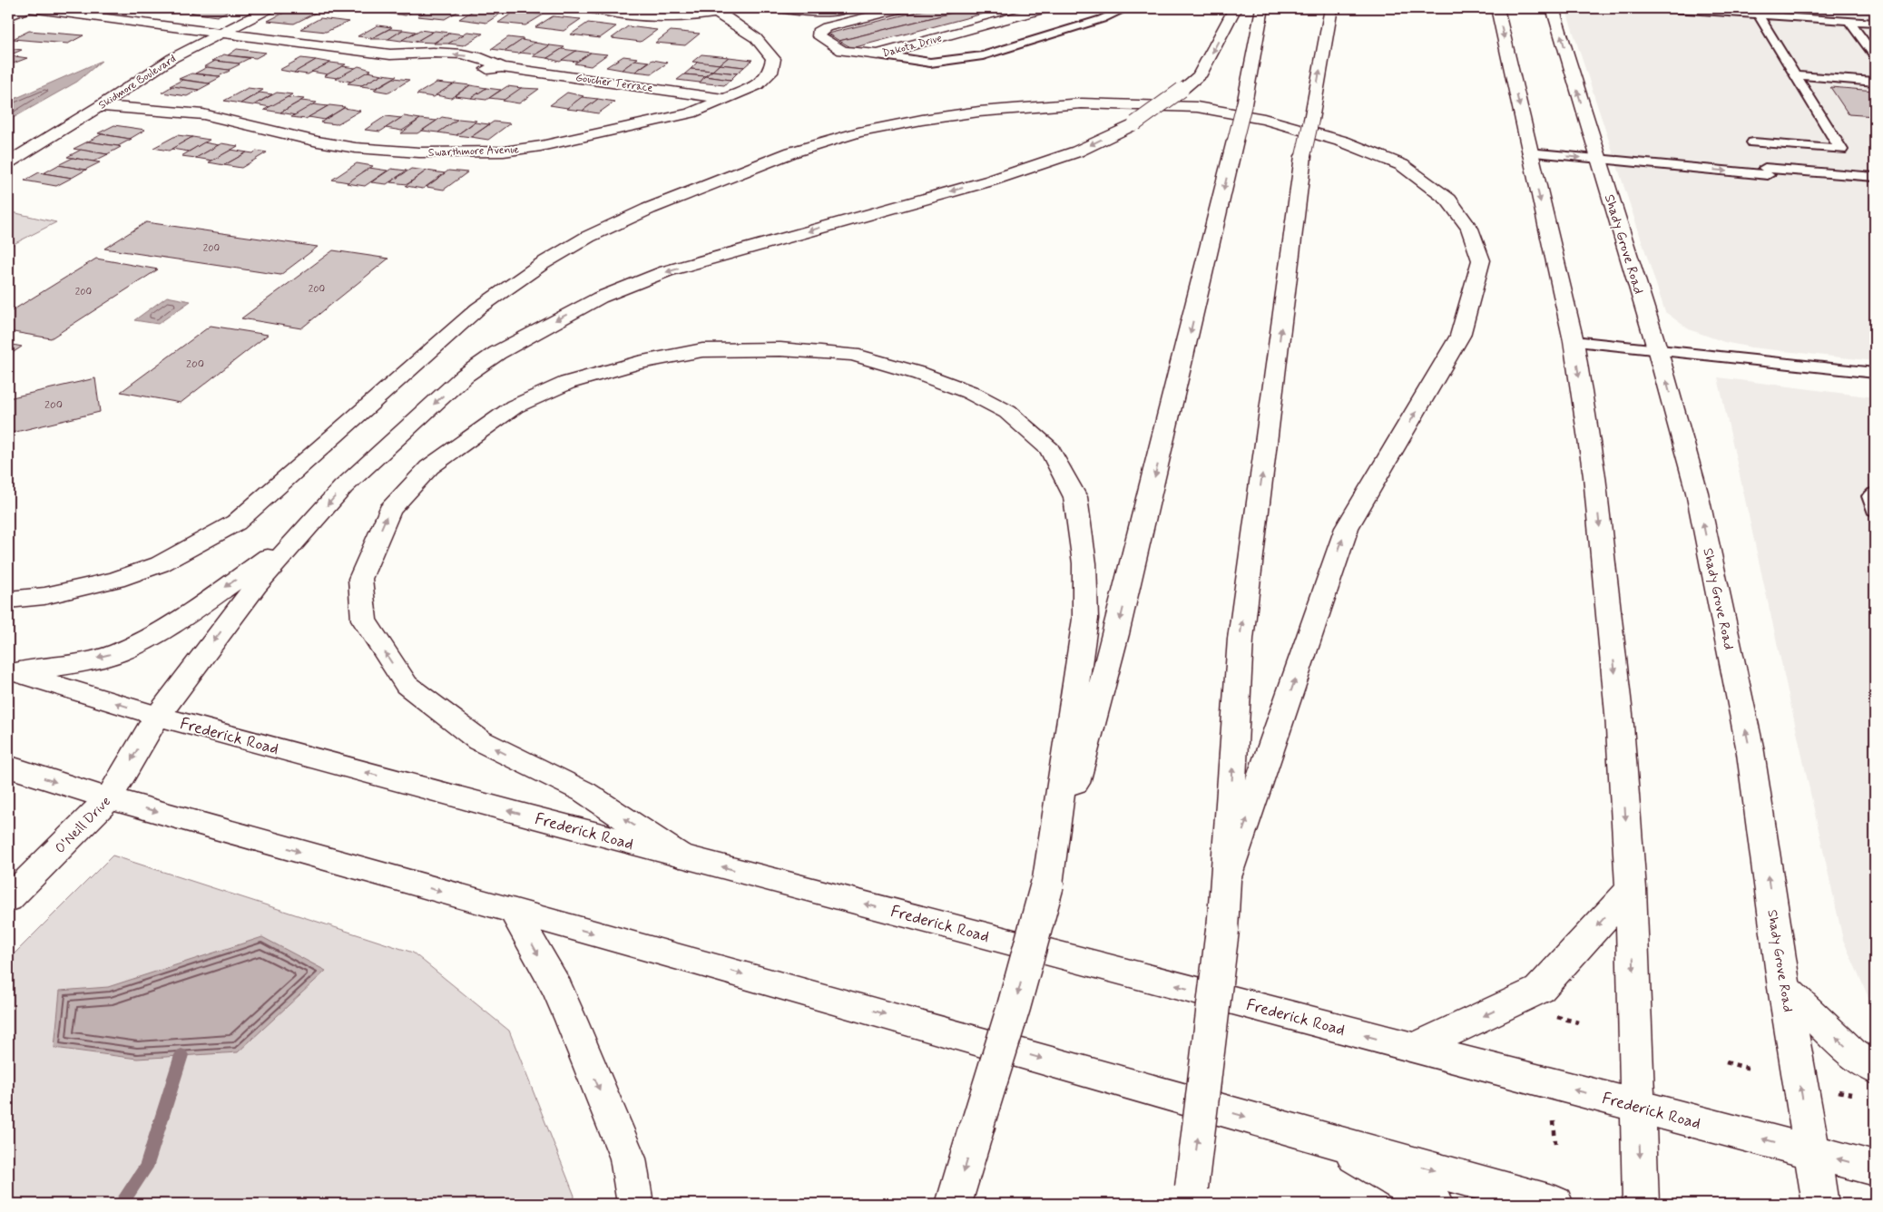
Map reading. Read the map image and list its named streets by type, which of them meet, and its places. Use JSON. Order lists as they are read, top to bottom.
{
  "streets": {
    "main road": [
      "Dakota Drive",
      "Skidmore Boulevard",
      "Goucher Terrace",
      "Swarthmore Avenue",
      "Shady Grove Road",
      "Frederick Road",
      "O'Neill Drive"
    ]
  },
  "crossings": [
    ["Skidmore Boulevard", "Goucher Terrace"],
    ["Skidmore Boulevard", "Swarthmore Avenue"],
    ["Goucher Terrace", "Swarthmore Avenue"],
    ["Shady Grove Road", "Frederick Road"],
    ["Frederick Road", "O'Neill Drive"]
  ],
  "one_way": ["O'Neill Drive"],
  "house_numbers": [
    "200",
    "200",
    "200",
    "200",
    "200"
  ]
}
